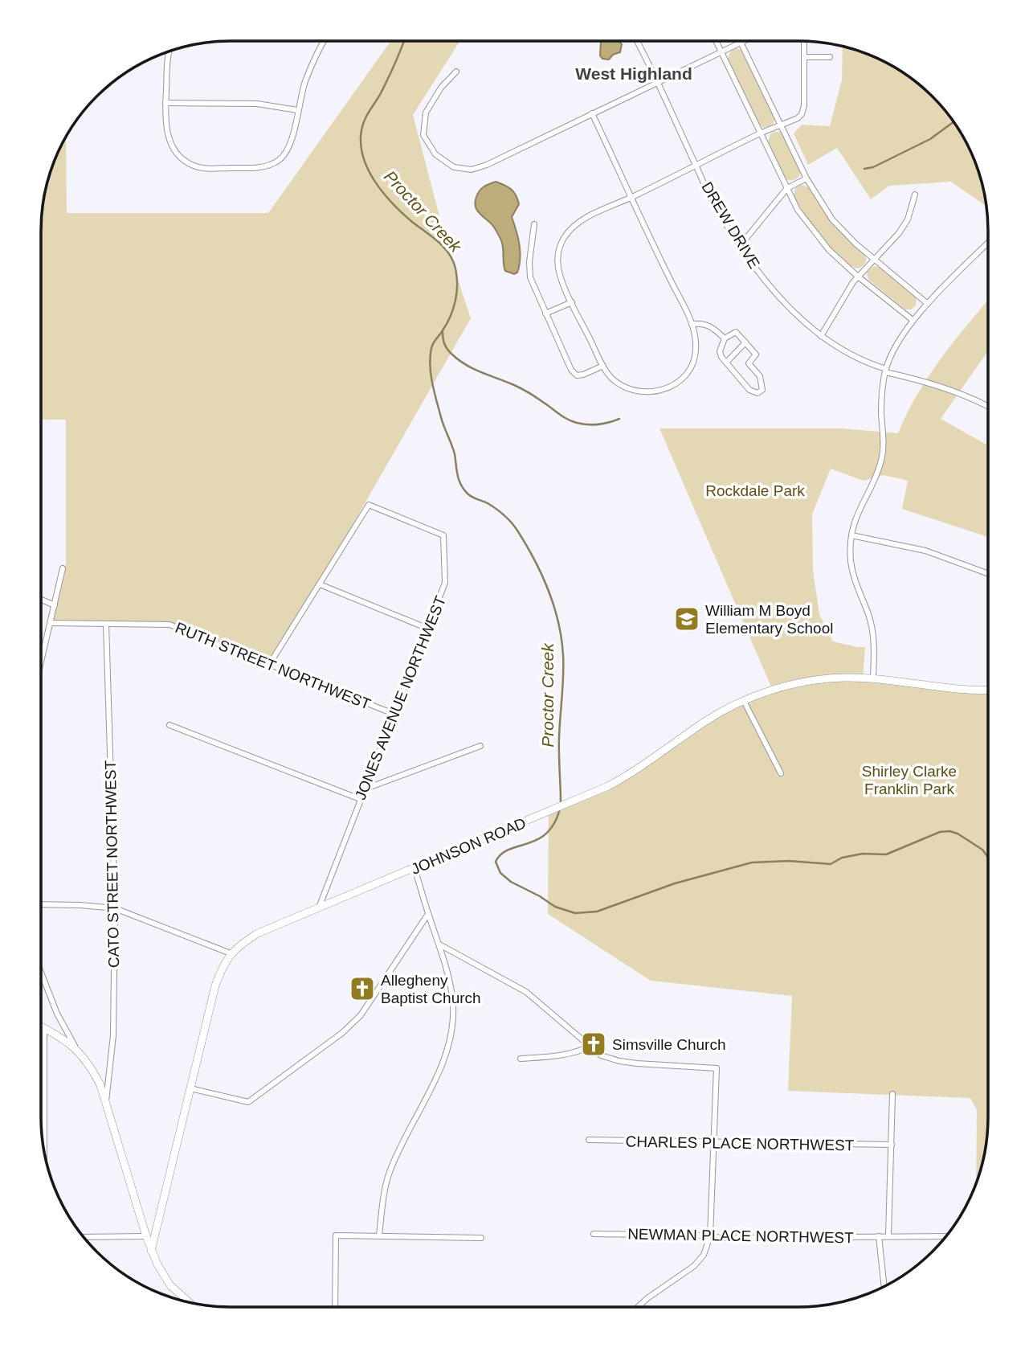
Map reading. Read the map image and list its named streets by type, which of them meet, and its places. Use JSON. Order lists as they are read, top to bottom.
{
  "streets": {
    "street": [
      "DREW DRIVE",
      "RUTH STREET NORTHWEST",
      "JONES AVENUE NORTHWEST",
      "JOHNSON ROAD",
      "CATO STREET NORTHWEST",
      "CHARLES PLACE NORTHWEST",
      "NEWMAN PLACE NORTHWEST"
    ]
  },
  "crossings": [
    ["RUTH STREET NORTHWEST", "JONES AVENUE NORTHWEST"],
    ["RUTH STREET NORTHWEST", "CATO STREET NORTHWEST"],
    ["JONES AVENUE NORTHWEST", "JOHNSON ROAD"]
  ],
  "districts": ["West Highland"],
  "water": ["Proctor Creek"],
  "parks": ["Rockdale Park", "Shirley Clarke Franklin Park"],
  "places": {
    "school or university": ["William M Boyd Elementary School"],
    "church": ["Allegheny Baptist Church", "Simsville Church"]
  }
}
